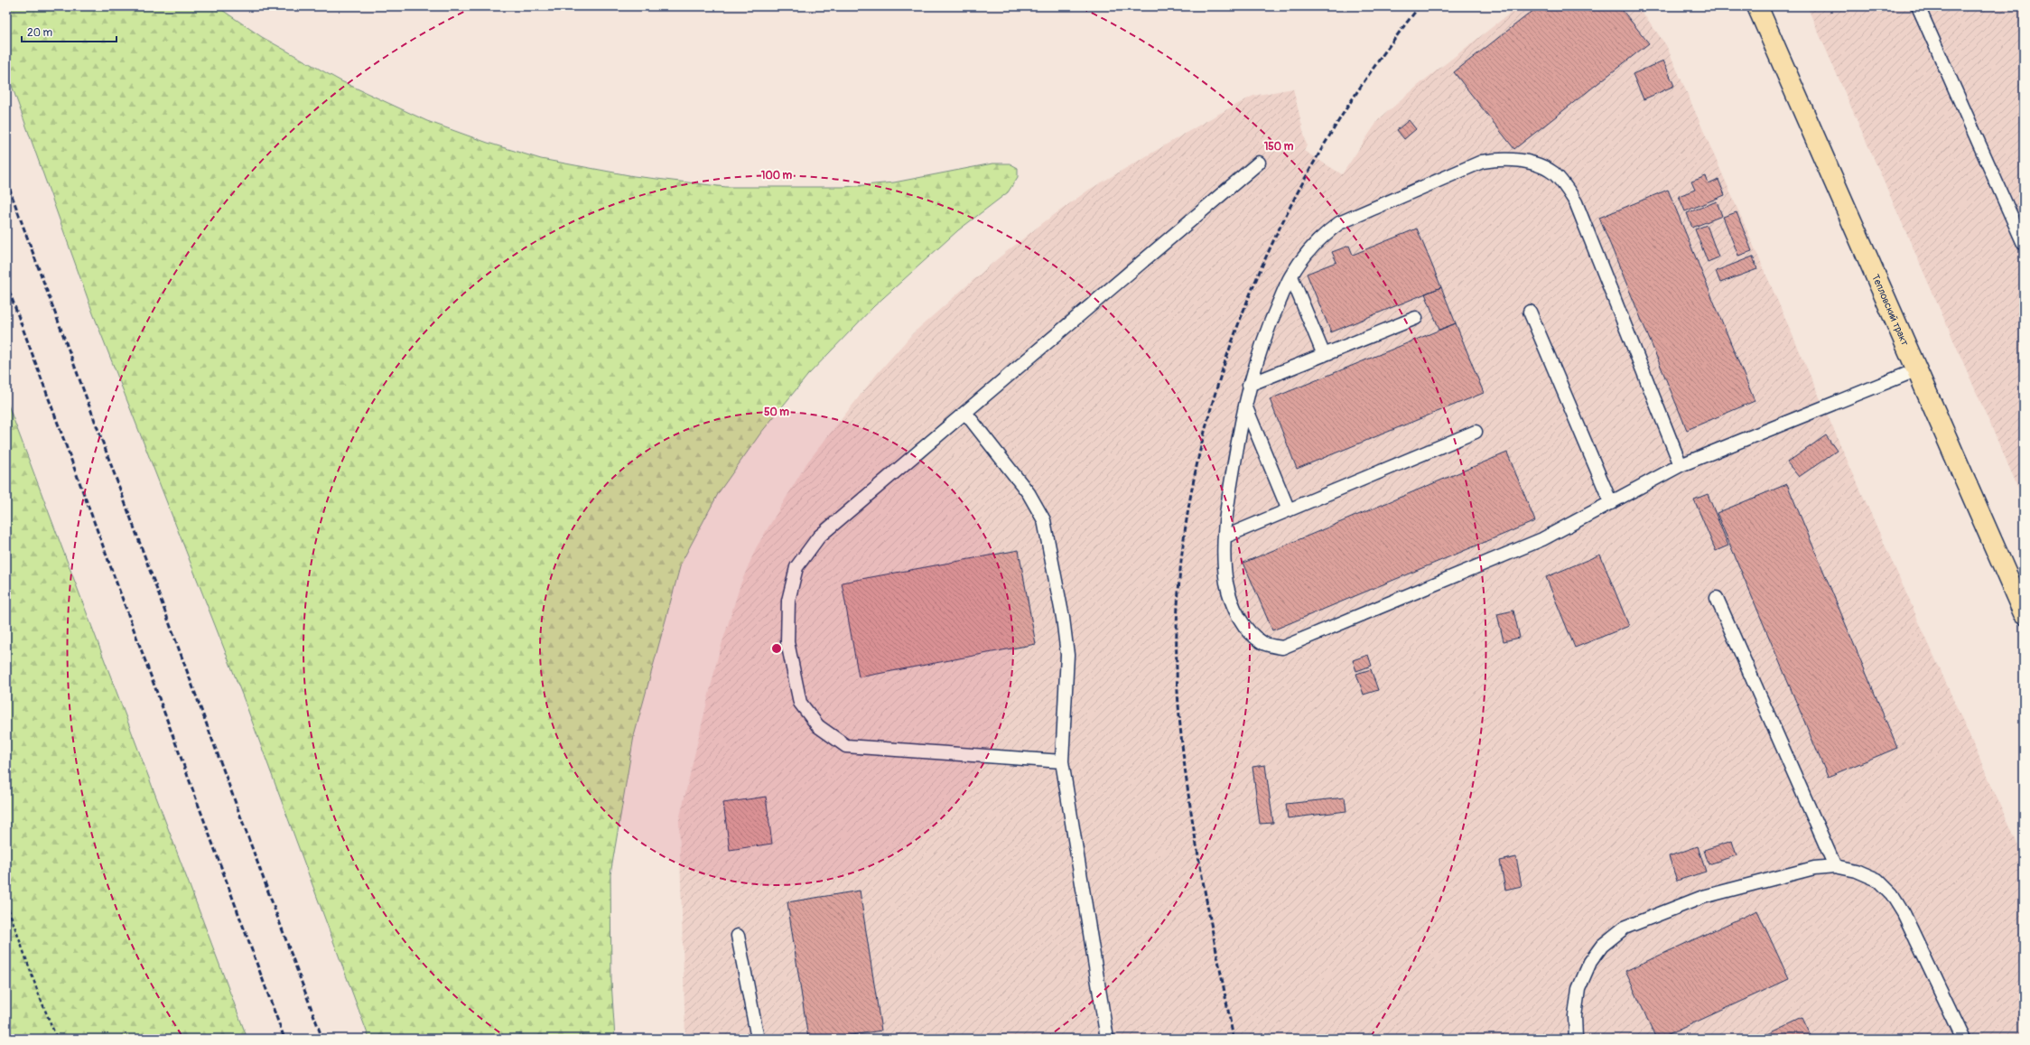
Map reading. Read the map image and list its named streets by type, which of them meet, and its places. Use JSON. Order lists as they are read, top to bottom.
{
  "streets": {
    "main road": ["Тепловский тракт"]
  },
  "scale_bar": "20 m",
  "rings": ["150 m", "100 m", "50 m"]
}
